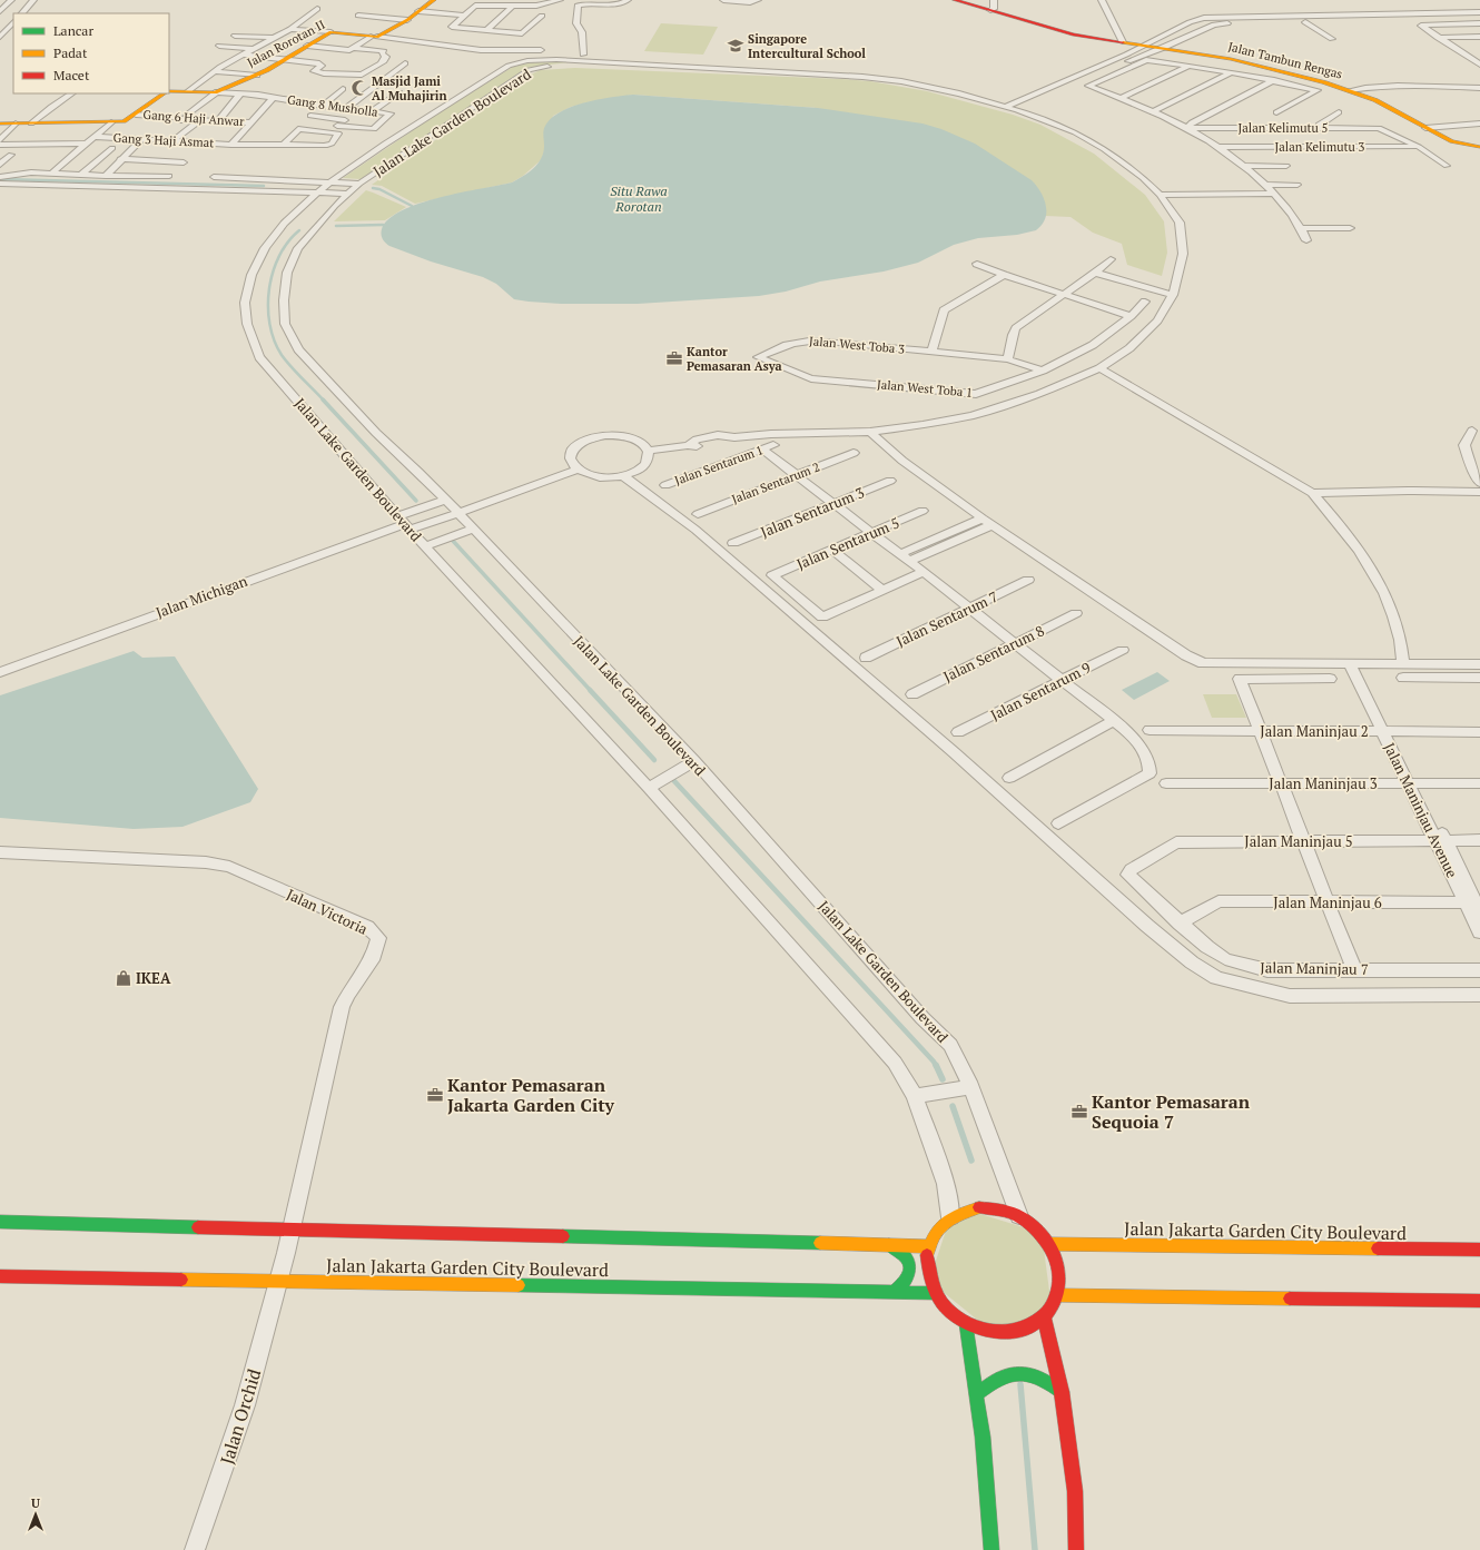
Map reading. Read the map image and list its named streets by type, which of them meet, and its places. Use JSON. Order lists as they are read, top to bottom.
{
  "streets": {
    "street": [
      "Jalan Rorotan II",
      "Jalan Tambun Rengas",
      "Gang 8 Musholla",
      "Gang 6 Haji Anwar",
      "Jalan Lake Garden Boulevard",
      "Jalan Kelimutu 5",
      "Gang 3 Haji Asmat",
      "Jalan Kelimutu 3",
      "Jalan West Toba 3",
      "Jalan West Toba 1",
      "Jalan Sentarum 1",
      "Jalan Sentarum 2",
      "Jalan Sentarum 3",
      "Jalan Sentarum 5",
      "Jalan Michigan",
      "Jalan Sentarum 7",
      "Jalan Sentarum 8",
      "Jalan Sentarum 9",
      "Jalan Maninjau 2",
      "Jalan Maninjau 3",
      "Jalan Maninjau Avenue",
      "Jalan Maninjau 5",
      "Jalan Maninjau 6",
      "Jalan Victoria",
      "Jalan Maninjau 7",
      "Jalan Jakarta Garden City Boulevard",
      "Jalan Orchid"
    ]
  },
  "crossings": [
    ["Jalan Rorotan II", "Gang 8 Musholla"],
    ["Jalan Rorotan II", "Gang 6 Haji Anwar"],
    ["Jalan Rorotan II", "Gang 3 Haji Asmat"],
    ["Gang 8 Musholla", "Gang 3 Haji Asmat"],
    ["Gang 6 Haji Anwar", "Gang 3 Haji Asmat"],
    ["Jalan Lake Garden Boulevard", "Jalan Michigan"],
    ["Jalan Lake Garden Boulevard", "Jalan Jakarta Garden City Boulevard"],
    ["Jalan Kelimutu 5", "Jalan Kelimutu 3"],
    ["Jalan West Toba 3", "Jalan West Toba 1"],
    ["Jalan Maninjau 2", "Jalan Maninjau Avenue"],
    ["Jalan Maninjau 3", "Jalan Maninjau Avenue"],
    ["Jalan Maninjau Avenue", "Jalan Maninjau 5"],
    ["Jalan Maninjau Avenue", "Jalan Maninjau 6"],
    ["Jalan Maninjau 5", "Jalan Maninjau 7"],
    ["Jalan Maninjau 6", "Jalan Maninjau 7"],
    ["Jalan Victoria", "Jalan Jakarta Garden City Boulevard"],
    ["Jalan Victoria", "Jalan Orchid"],
    ["Jalan Jakarta Garden City Boulevard", "Jalan Orchid"]
  ],
  "water": ["Situ Rawa Rorotan"],
  "places": {
    "school or university": ["Singapore Intercultural School"],
    "mosque": ["Masjid Jami Al Muhajirin"],
    "office": ["Kantor Pemasaran Asya", "Kantor Pemasaran Jakarta Garden City", "Kantor Pemasaran Sequoia 7"],
    "shop": ["IKEA"]
  },
  "legend": ["Lancar", "Padat", "Macet"],
  "north": "top"
}
